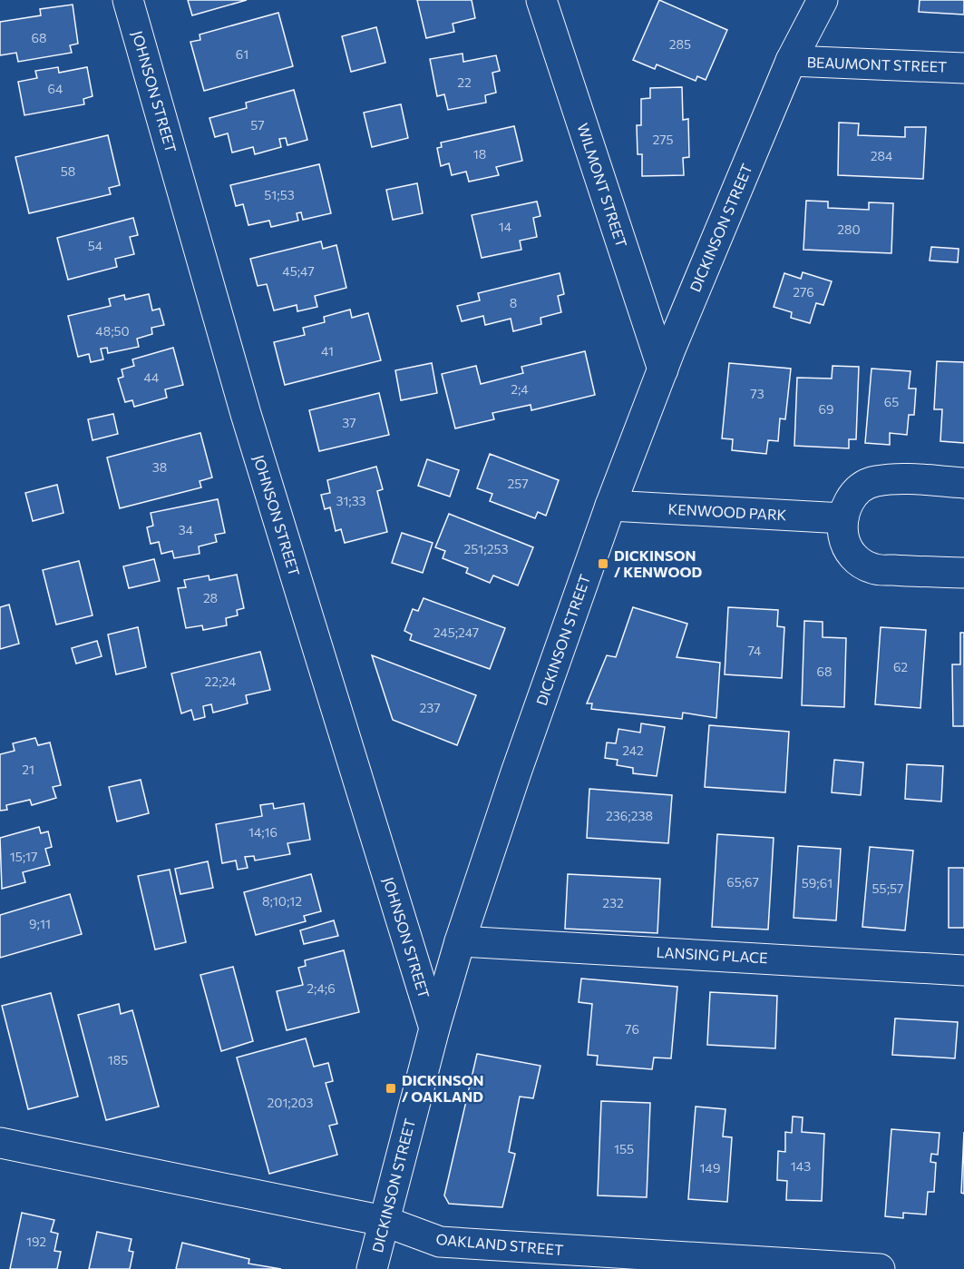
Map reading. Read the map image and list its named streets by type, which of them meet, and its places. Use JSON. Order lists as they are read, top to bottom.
{
  "streets": {
    "street": [
      "BEAUMONT STREET",
      "JOHNSON STREET",
      "WILMONT STREET",
      "DICKINSON STREET",
      "KENWOOD PARK",
      "LANSING PLACE",
      "OAKLAND STREET"
    ]
  },
  "crossings": [
    ["BEAUMONT STREET", "DICKINSON STREET"],
    ["JOHNSON STREET", "DICKINSON STREET"],
    ["WILMONT STREET", "DICKINSON STREET"],
    ["DICKINSON STREET", "KENWOOD PARK"],
    ["DICKINSON STREET", "LANSING PLACE"],
    ["DICKINSON STREET", "OAKLAND STREET"]
  ],
  "places": {
    "transit": ["DICKINSON / KENWOOD", "DICKINSON / OAKLAND"]
  },
  "house_numbers": [
    "68",
    "285",
    "61",
    "22",
    "64",
    "57",
    "275",
    "18",
    "284",
    "58",
    "51;53",
    "14",
    "280",
    "54",
    "45;47",
    "276",
    "8",
    "48;50",
    "41",
    "44",
    "2;4",
    "73",
    "65",
    "69",
    "37",
    "38",
    "257",
    "31;33",
    "34",
    "251;253",
    "28",
    "245;247",
    "74",
    "62",
    "68",
    "22;24",
    "237",
    "242",
    "21",
    "236;238",
    "14;16",
    "15;17",
    "65;67",
    "59;61",
    "55;57",
    "8;10;12",
    "232",
    "9;11",
    "2;4;6",
    "76",
    "185",
    "201;203",
    "155",
    "143",
    "149",
    "192"
  ]
}
